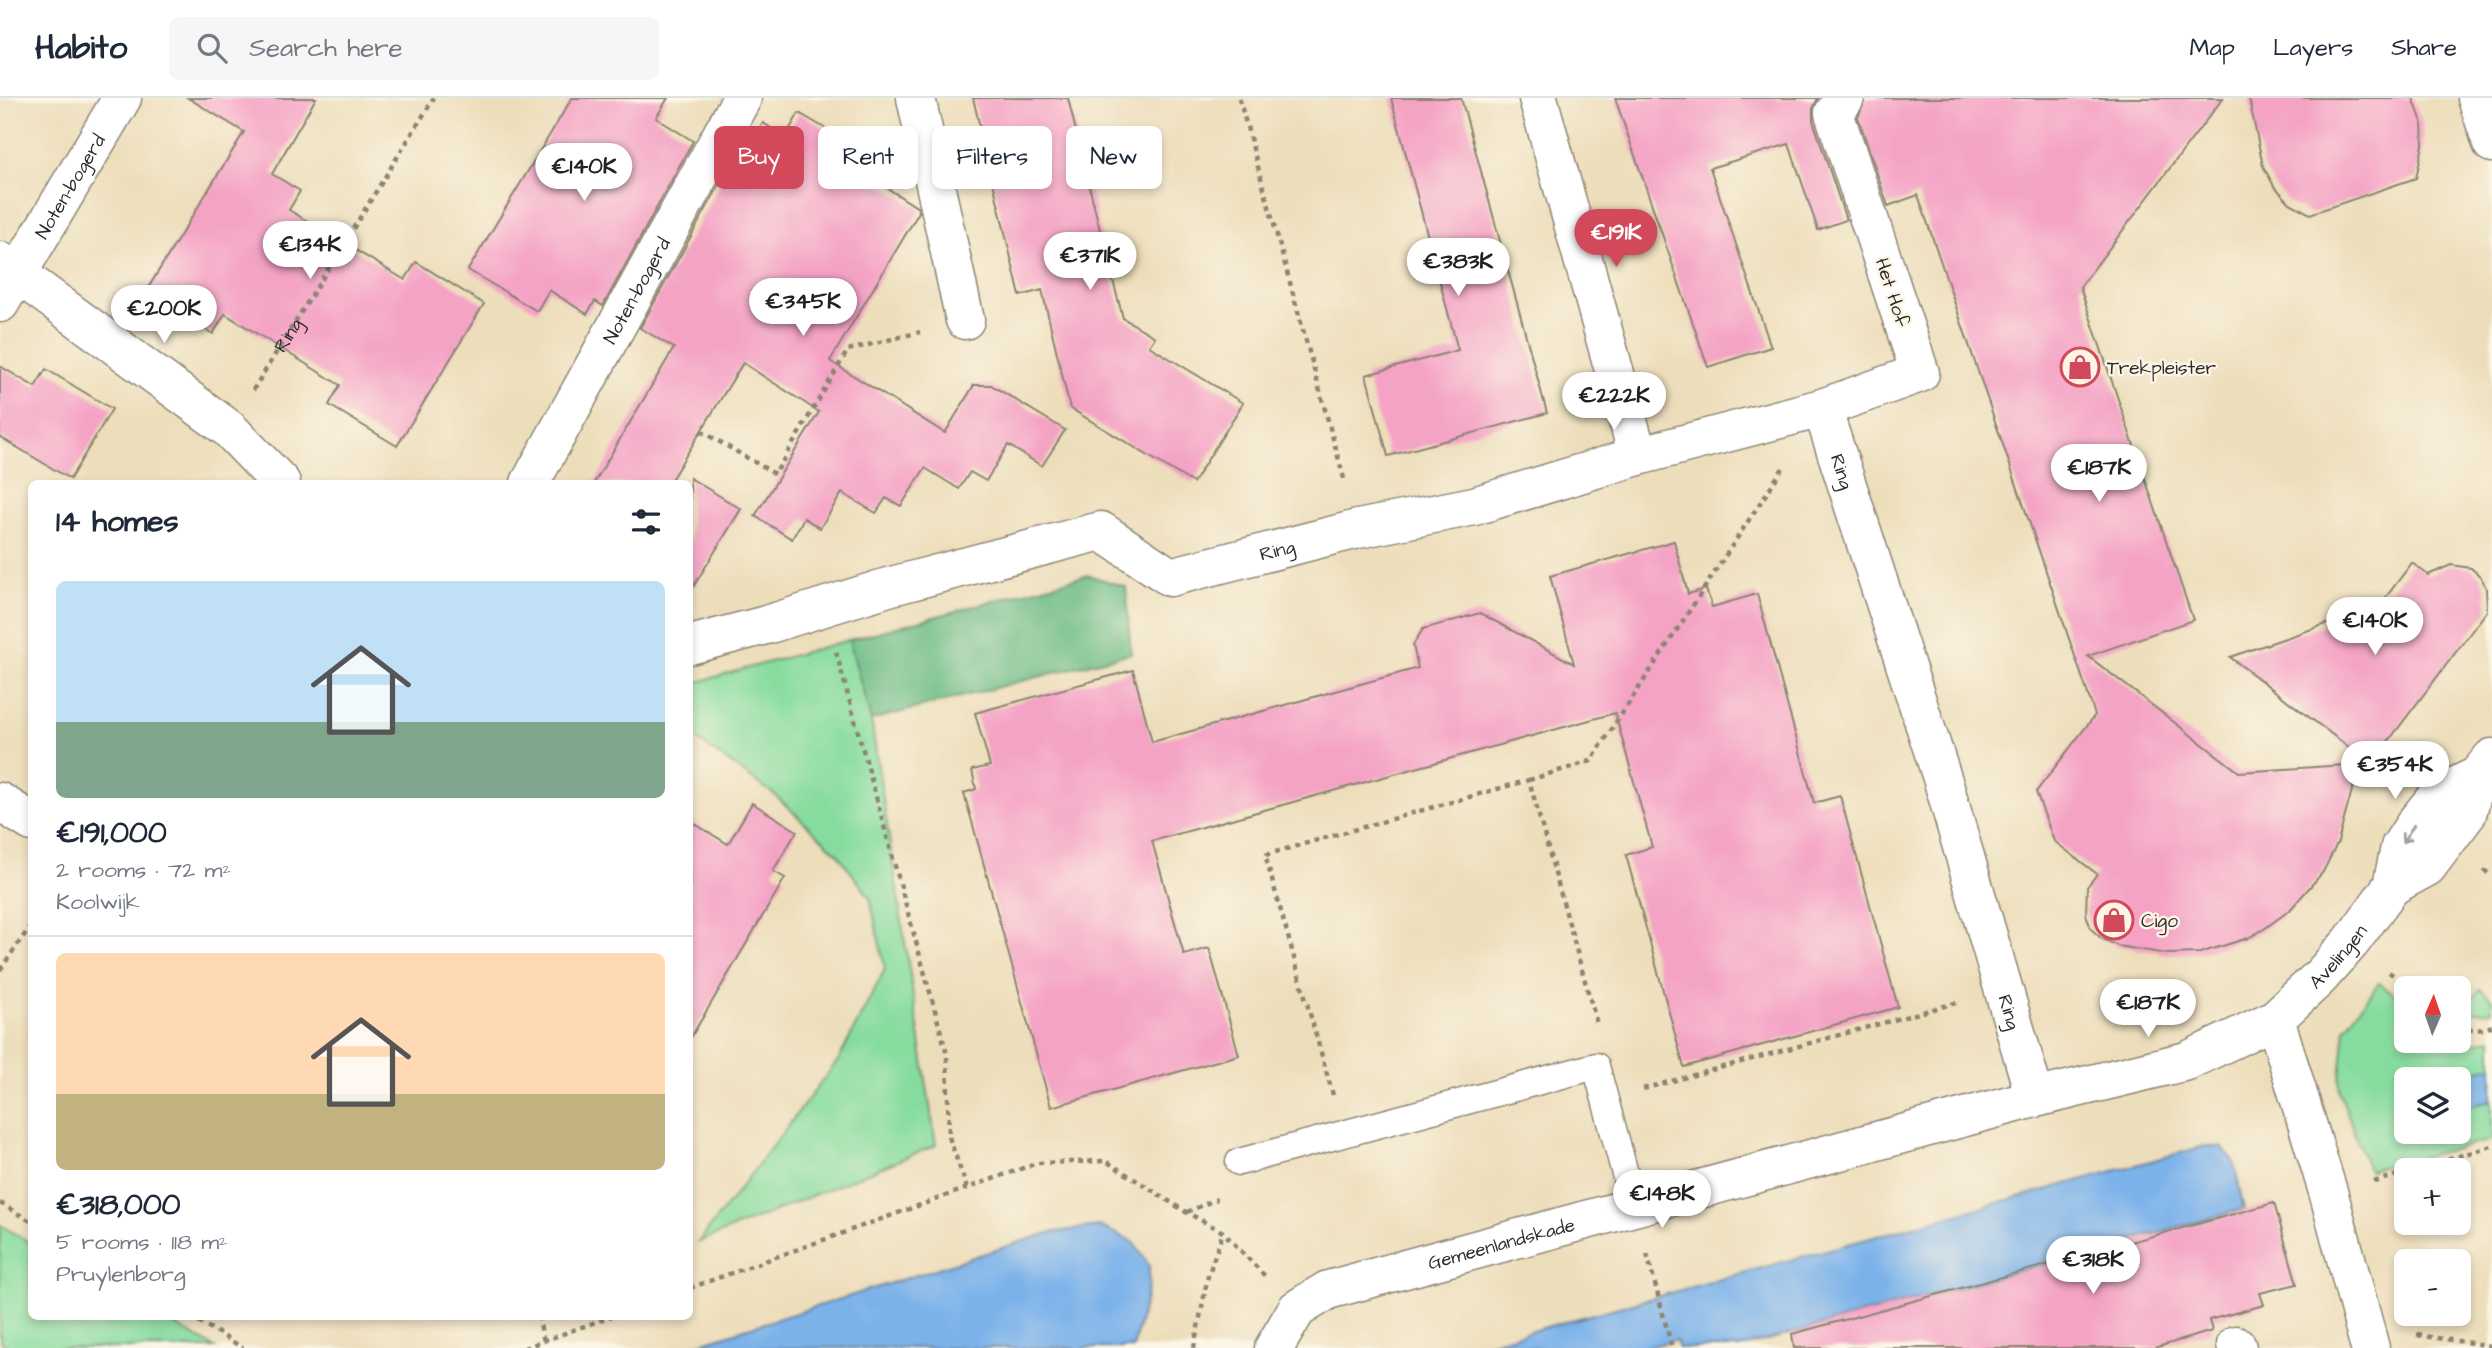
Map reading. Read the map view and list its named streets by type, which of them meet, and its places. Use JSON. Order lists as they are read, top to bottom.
{
  "streets": {
    "street": [
      "Noten-bogerd",
      "Het Hof",
      "Ring",
      "Avelingen",
      "Gemeenlandskade"
    ]
  },
  "crossings": [
    ["Het Hof", "Ring"],
    ["Ring", "Gemeenlandskade"]
  ],
  "places": {
    "shop": ["Trekpleister", "Cigo"]
  },
  "north": "top",
  "page": {
    "header": "Habito",
    "search": "Search here",
    "nav": ["Map", "Layers", "Share"],
    "chip": [
      "Buy",
      "Rent",
      "Filters",
      "New"
    ],
    "price": [
      "€140K",
      "€191K",
      "€134K",
      "€371K",
      "€383K",
      "€345K",
      "€200K",
      "€222K",
      "€187K",
      "€140K",
      "€354K",
      "€187K",
      "€148K",
      "€318K"
    ],
    "heading": "14 homes",
    "list": [
      {
        "name": "€191,000",
        "note": "2 rooms · 72 m² · Koolwijk"
      },
      {
        "name": "€318,000",
        "note": "5 rooms · 118 m² · Pruylenborg"
      }
    ],
    "map_buttons": ["+", "−"]
  }
}
